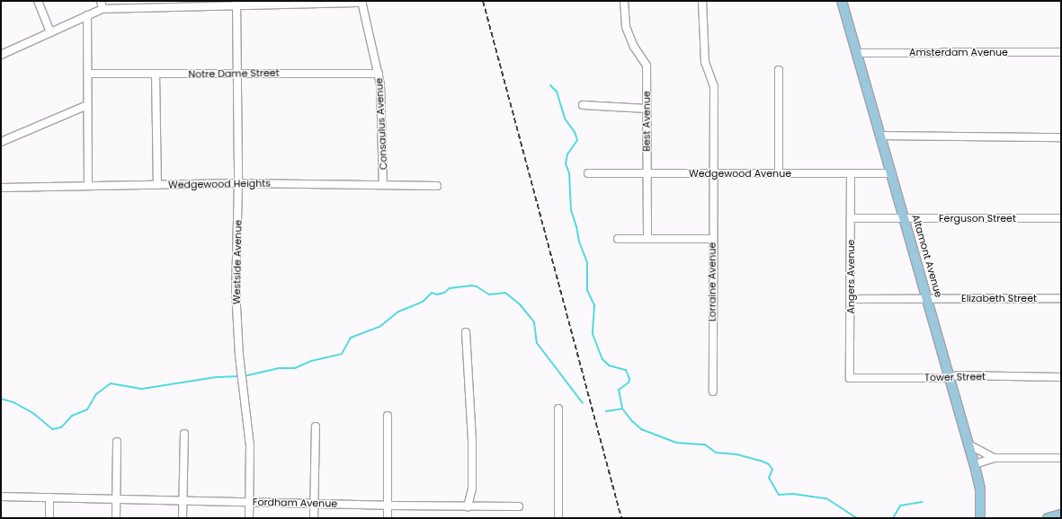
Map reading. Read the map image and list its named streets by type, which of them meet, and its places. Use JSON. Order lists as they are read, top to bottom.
{
  "streets": {
    "main road": ["Altamont Avenue"],
    "street": [
      "Amsterdam Avenue",
      "Notre Dame Street",
      "Best Avenue",
      "Consaulus Avenue",
      "Wedgewood Avenue",
      "Wedgewood Heights",
      "Ferguson Street",
      "Westside Avenue",
      "Angers Avenue",
      "Lorraine Avenue",
      "Elizabeth Street",
      "Tower Street",
      "Fordham Avenue"
    ]
  },
  "crossings": [
    ["Amsterdam Avenue", "Altamont Avenue"],
    ["Notre Dame Street", "Consaulus Avenue"],
    ["Notre Dame Street", "Westside Avenue"],
    ["Best Avenue", "Wedgewood Avenue"],
    ["Consaulus Avenue", "Wedgewood Heights"],
    ["Wedgewood Avenue", "Altamont Avenue"],
    ["Wedgewood Avenue", "Angers Avenue"],
    ["Wedgewood Avenue", "Lorraine Avenue"],
    ["Wedgewood Heights", "Westside Avenue"],
    ["Ferguson Street", "Altamont Avenue"],
    ["Ferguson Street", "Angers Avenue"],
    ["Altamont Avenue", "Elizabeth Street"],
    ["Altamont Avenue", "Tower Street"],
    ["Westside Avenue", "Fordham Avenue"],
    ["Angers Avenue", "Elizabeth Street"],
    ["Angers Avenue", "Tower Street"]
  ]
}
